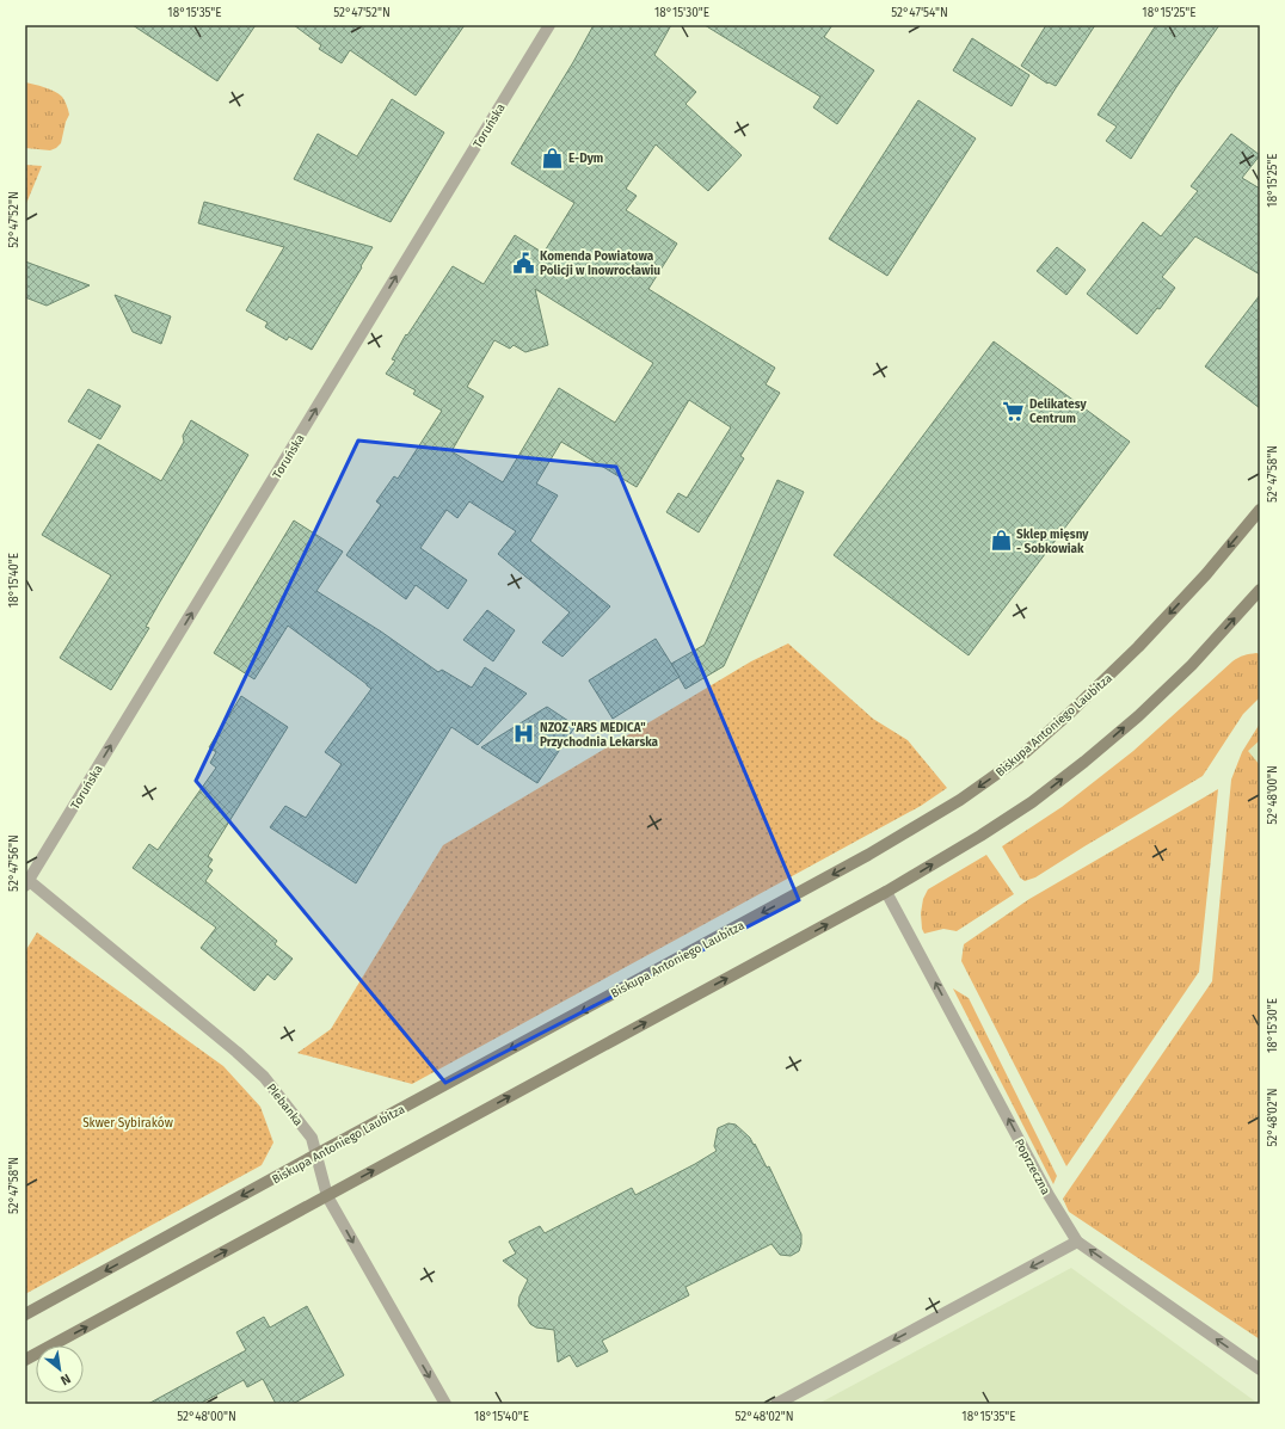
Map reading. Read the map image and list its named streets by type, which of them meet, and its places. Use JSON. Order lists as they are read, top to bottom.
{
  "streets": {
    "main road": ["Biskupa Antoniego Laubitza"],
    "street": ["Toruńska", "Plebanka", "Poprzeczna"]
  },
  "crossings": [
    ["Toruńska", "Plebanka"],
    ["Biskupa Antoniego Laubitza", "Plebanka"]
  ],
  "one_way": ["Toruńska", "Poprzeczna"],
  "parks": ["Skwer Sybiraków"],
  "places": {
    "shop": ["E-Dym", "Sklep mięsny - Sobkowiak"],
    "public building": ["Komenda Powiatowa Policji w Inowrocławiu"],
    "supermarket": ["Delikatesy Centrum"],
    "hospital": ["NZOZ \"ARS MEDICA\" Przychodnia Lekarska"]
  },
  "north": "bottom right",
  "coordinates": [
    "18°15'35\"E",
    "52°47'52\"N",
    "18°15'30\"E",
    "52°47'54\"N",
    "18°15'25\"E",
    "52°47'58\"N",
    "18°15'40\"E",
    "52°48'00\"N",
    "52°47'56\"N",
    "52°48'02\"N"
  ]
}
